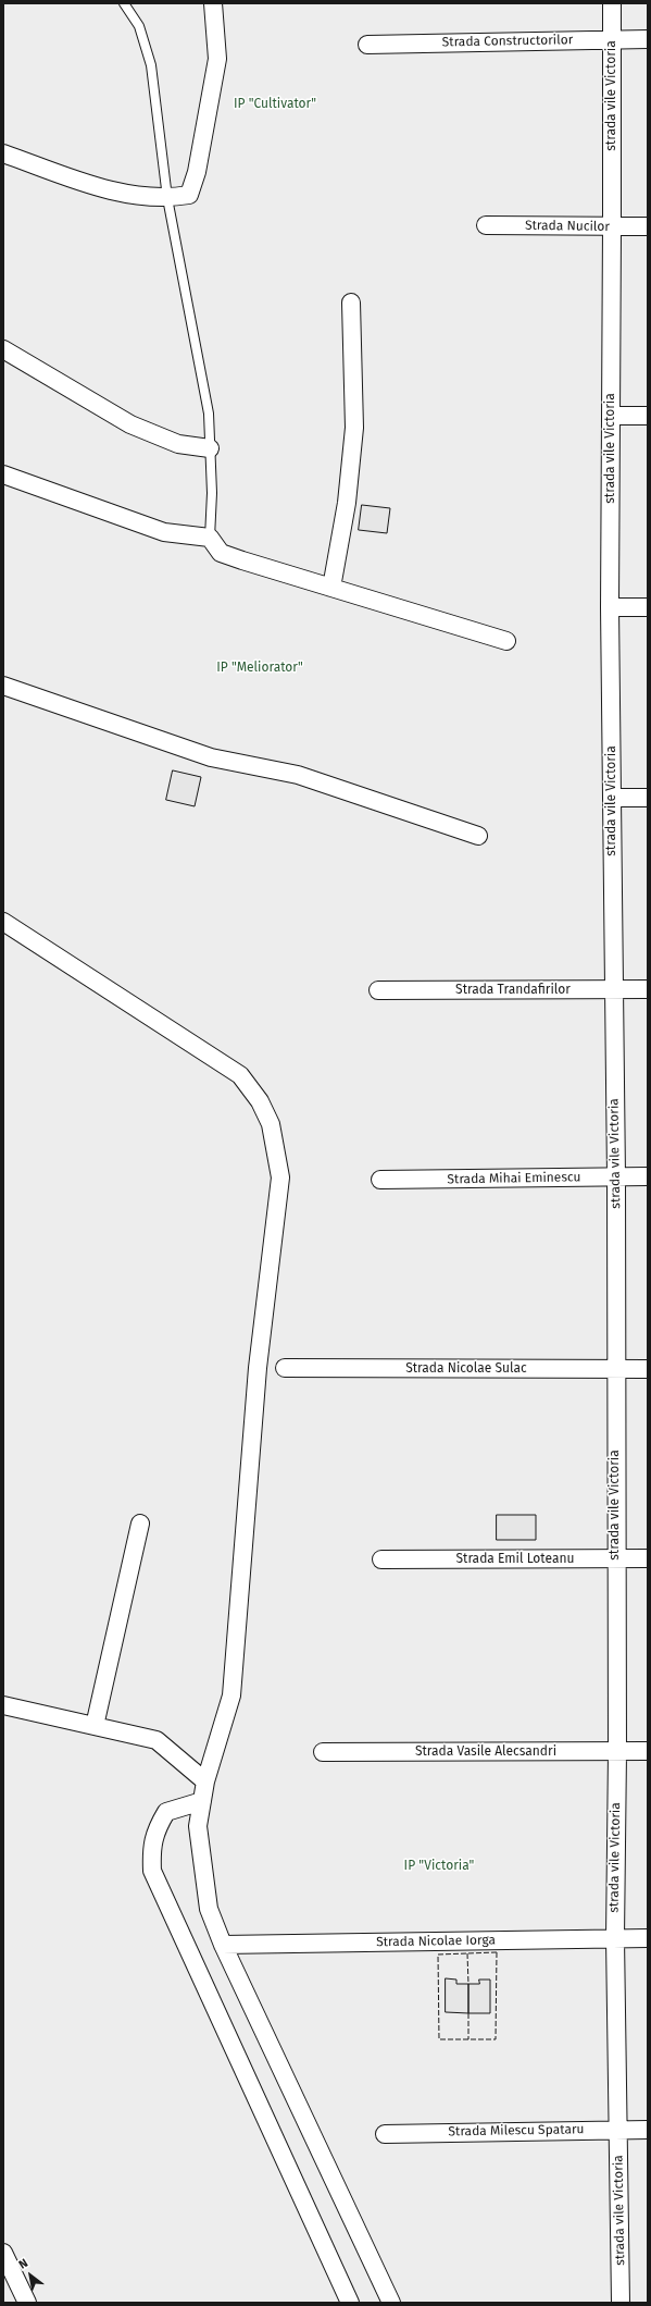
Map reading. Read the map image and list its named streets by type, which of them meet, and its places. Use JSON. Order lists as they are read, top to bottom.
{
  "streets": {
    "street": [
      "Strada Constructorilor",
      "strada vile Victoria",
      "Strada Nucilor",
      "Strada Trandafirilor",
      "Strada Mihai Eminescu",
      "Strada Nicolae Sulac",
      "Strada Emil Loteanu",
      "Strada Vasile Alecsandri",
      "Strada Nicolae Iorga",
      "Strada Milescu Spataru"
    ]
  },
  "crossings": [
    ["Strada Constructorilor", "strada vile Victoria"],
    ["strada vile Victoria", "Strada Nucilor"],
    ["strada vile Victoria", "Strada Trandafirilor"],
    ["strada vile Victoria", "Strada Mihai Eminescu"],
    ["strada vile Victoria", "Strada Nicolae Sulac"],
    ["strada vile Victoria", "Strada Emil Loteanu"],
    ["strada vile Victoria", "Strada Vasile Alecsandri"],
    ["strada vile Victoria", "Strada Nicolae Iorga"],
    ["strada vile Victoria", "Strada Milescu Spataru"]
  ],
  "parks": ["IP \"Cultivator\"", "IP \"Meliorator\"", "IP \"Victoria\""],
  "north": "top left"
}
